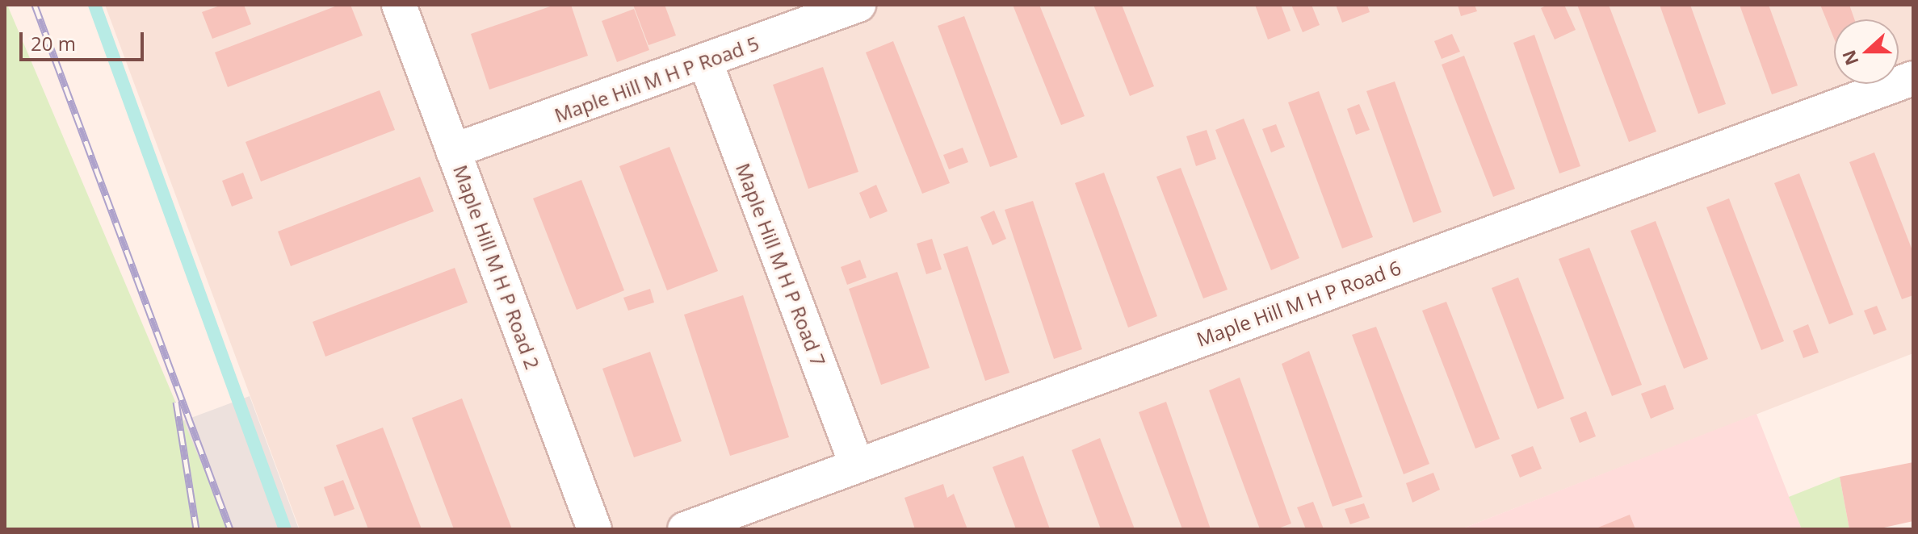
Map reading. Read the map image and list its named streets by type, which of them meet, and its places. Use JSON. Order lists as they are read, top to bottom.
{
  "streets": {
    "street": [
      "Maple Hill M H P Road 5",
      "Maple Hill M H P Road 7",
      "Maple Hill M H P Road 2",
      "Maple Hill M H P Road 6"
    ]
  },
  "crossings": [
    ["Maple Hill M H P Road 5", "Maple Hill M H P Road 7"],
    ["Maple Hill M H P Road 5", "Maple Hill M H P Road 2"],
    ["Maple Hill M H P Road 7", "Maple Hill M H P Road 6"]
  ],
  "scale_bar": "20 m",
  "north": "left"
}
